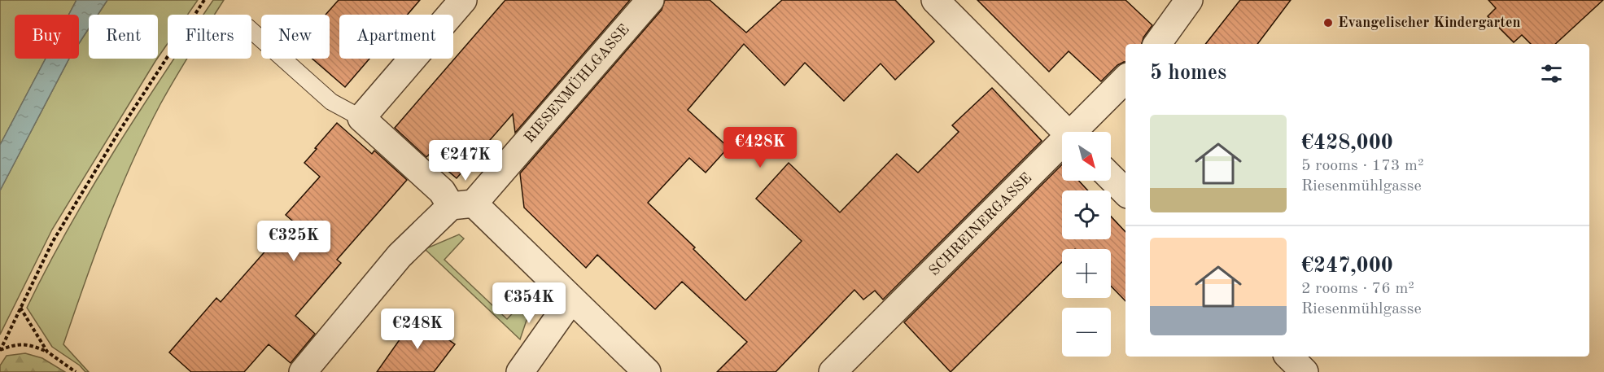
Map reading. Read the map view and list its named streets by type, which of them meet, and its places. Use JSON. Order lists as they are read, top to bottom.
{
  "streets": {
    "street": ["RIESENMÜHLGASSE", "SCHREINERGASSE"]
  },
  "places": ["Evangelischer Kindergarten"],
  "north": "bottom right",
  "page": {
    "chip": [
      "Buy",
      "Rent",
      "Filters",
      "New",
      "Apartment"
    ],
    "heading": "5 homes",
    "list": [
      {
        "name": "€428,000",
        "note": "5 rooms · 173 m² · Riesenmühlgasse"
      },
      {
        "name": "€247,000",
        "note": "2 rooms · 76 m² · Riesenmühlgasse"
      }
    ],
    "price": [
      "€428K",
      "€247K",
      "€325K",
      "€354K",
      "€248K"
    ],
    "map_buttons": ["+", "−"]
  }
}
